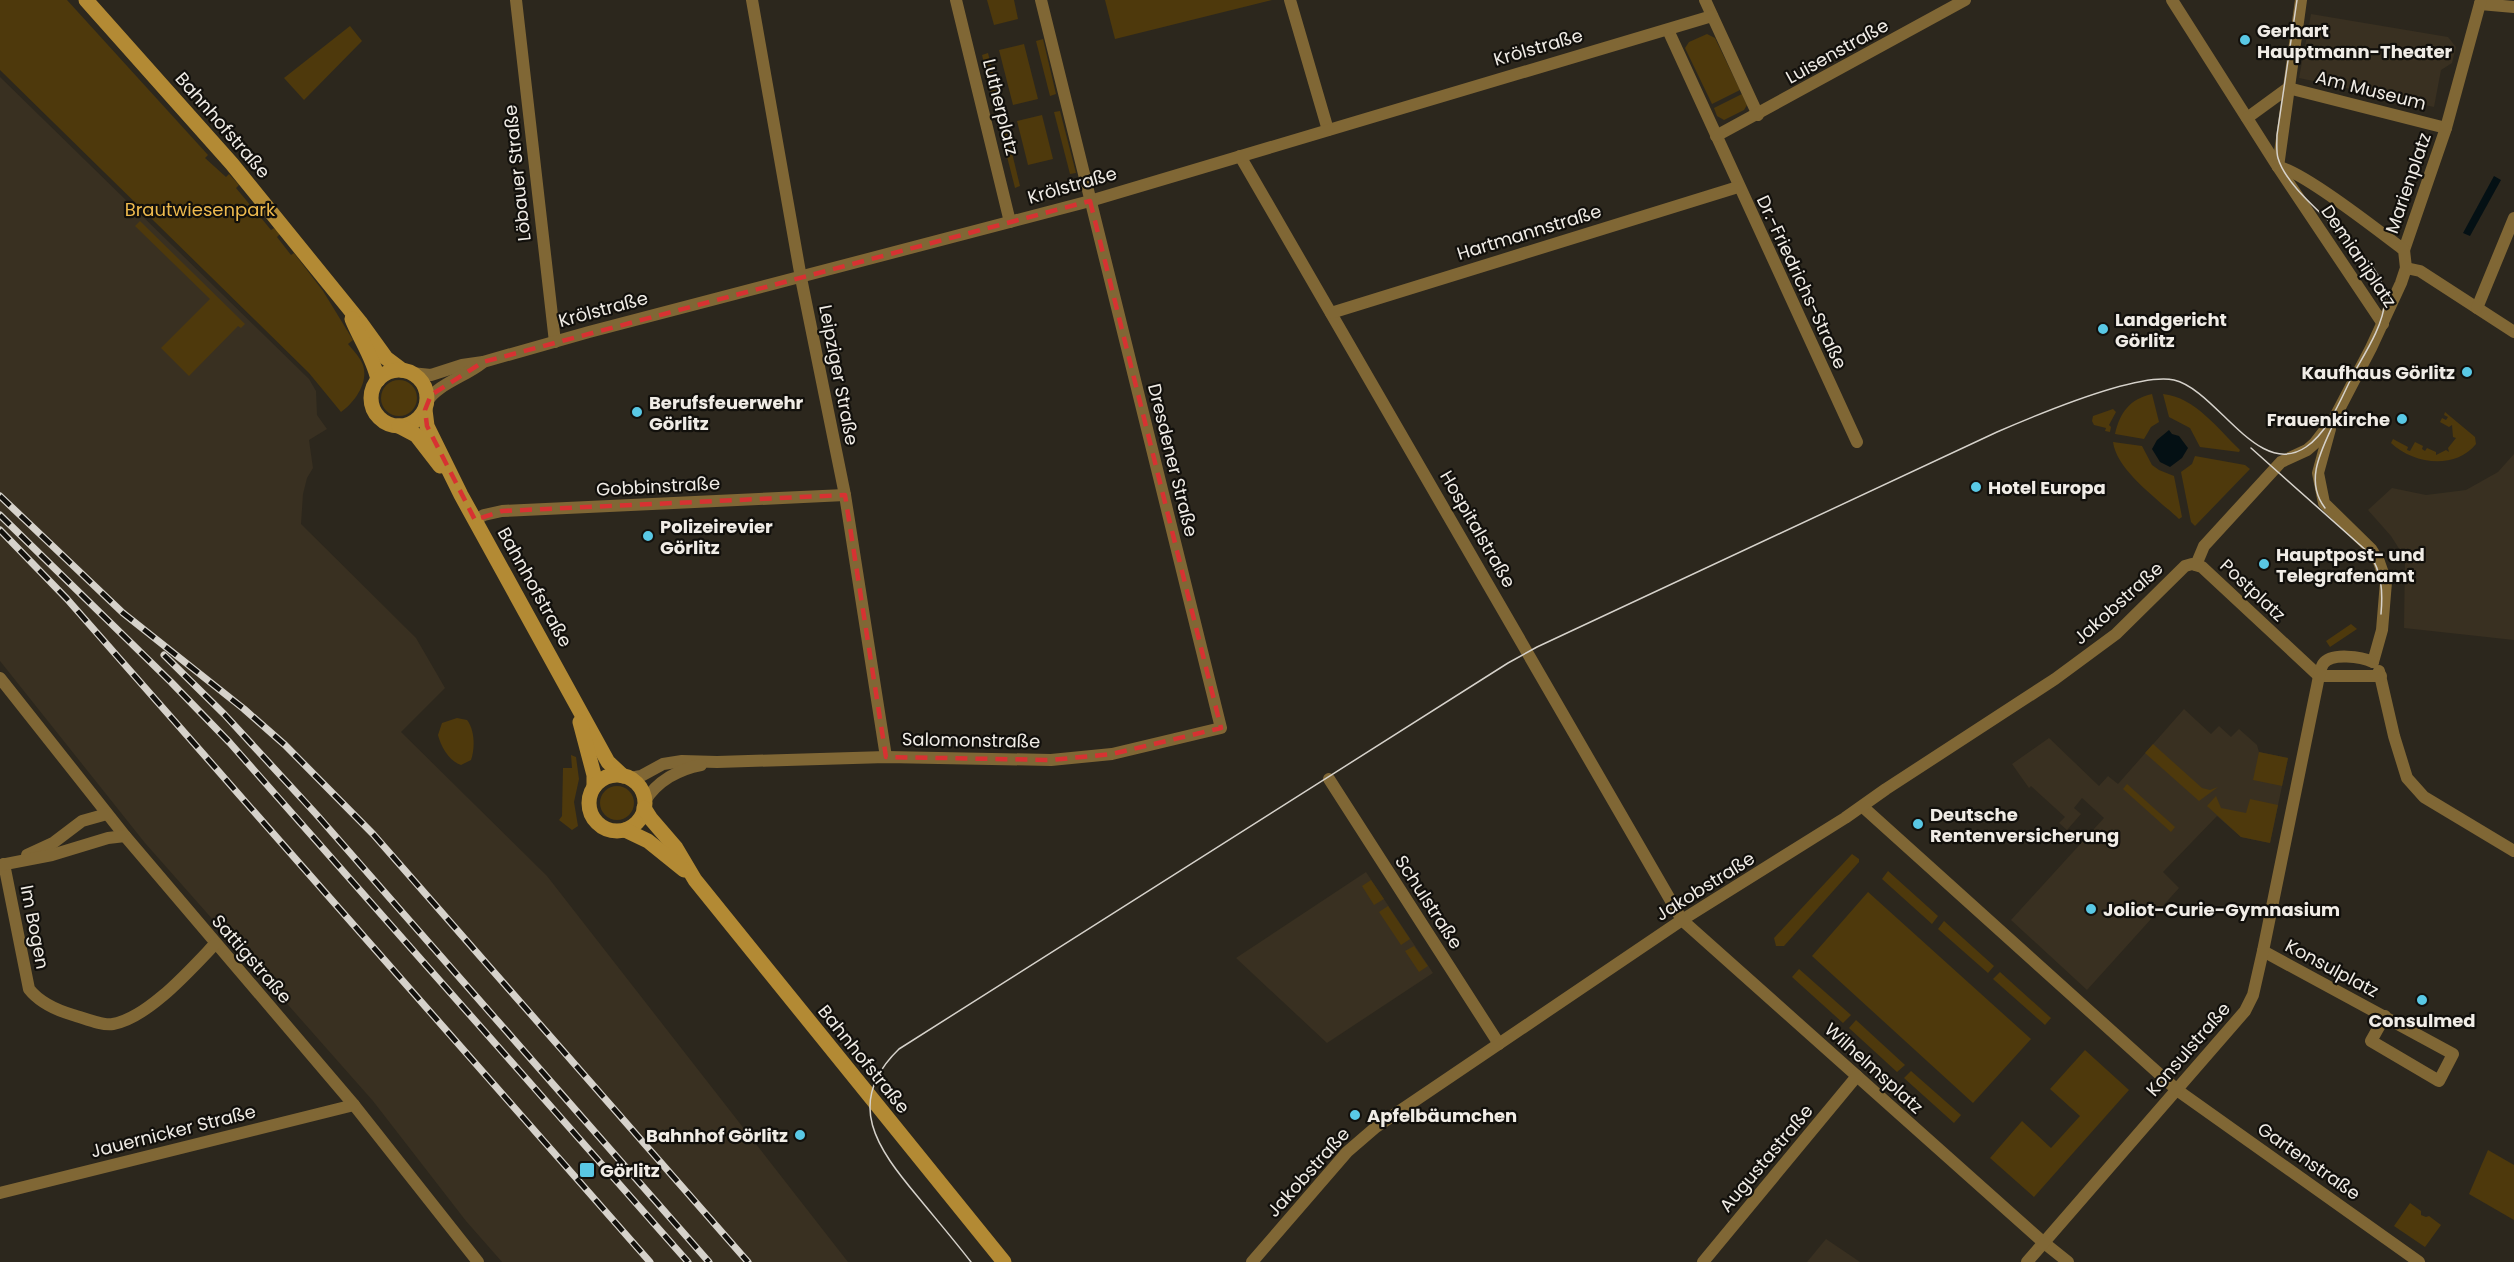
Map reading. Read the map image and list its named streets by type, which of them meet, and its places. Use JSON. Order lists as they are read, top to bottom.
{
  "streets": {
    "main road": ["Krölstraße", "Bahnhofstraße"],
    "street": [
      "Luisenstraße",
      "Am Museum",
      "Lutherplatz",
      "Löbauer Straße",
      "Marienplatz",
      "Hartmannstraße",
      "Demianiplatz",
      "Dr.-Friedrichs-Straße",
      "Leipziger Straße",
      "Dresdener Straße",
      "Gobbinstraße",
      "Hospitalstraße",
      "Postplatz",
      "Jakobstraße",
      "Salomonstraße",
      "Schulstraße",
      "Im Bogen",
      "Sattigstraße",
      "Konsulplatz",
      "Konsulstraße",
      "Wilhelmsplatz",
      "Jauernicker Straße",
      "Augustastraße",
      "Gartenstraße"
    ]
  },
  "crossings": [
    ["Krölstraße", "Lutherplatz"],
    ["Krölstraße", "Bahnhofstraße"],
    ["Krölstraße", "Löbauer Straße"],
    ["Krölstraße", "Dr.-Friedrichs-Straße"],
    ["Krölstraße", "Leipziger Straße"],
    ["Krölstraße", "Dresdener Straße"],
    ["Krölstraße", "Hospitalstraße"],
    ["Luisenstraße", "Dr.-Friedrichs-Straße"],
    ["Am Museum", "Marienplatz"],
    ["Bahnhofstraße", "Gobbinstraße"],
    ["Bahnhofstraße", "Salomonstraße"],
    ["Marienplatz", "Demianiplatz"],
    ["Hartmannstraße", "Dr.-Friedrichs-Straße"],
    ["Hartmannstraße", "Hospitalstraße"],
    ["Leipziger Straße", "Gobbinstraße"],
    ["Leipziger Straße", "Salomonstraße"],
    ["Dresdener Straße", "Salomonstraße"],
    ["Hospitalstraße", "Jakobstraße"],
    ["Hospitalstraße", "Wilhelmsplatz"],
    ["Postplatz", "Jakobstraße"],
    ["Postplatz", "Konsulstraße"],
    ["Jakobstraße", "Schulstraße"],
    ["Jakobstraße", "Wilhelmsplatz"],
    ["Im Bogen", "Sattigstraße"],
    ["Sattigstraße", "Jauernicker Straße"],
    ["Konsulplatz", "Konsulstraße"],
    ["Konsulstraße", "Wilhelmsplatz"],
    ["Konsulstraße", "Gartenstraße"],
    ["Wilhelmsplatz", "Augustastraße"]
  ],
  "parks": ["Brautwiesenpark"],
  "places": {
    "other": [
      "Gerhart Hauptmann-Theater",
      "Landgericht Görlitz",
      "Kaufhaus Görlitz",
      "Berufsfeuerwehr Görlitz",
      "Frauenkirche",
      "Hotel Europa",
      "Polizeirevier Görlitz",
      "Hauptpost- und Telegrafenamt",
      "Deutsche Rentenversicherung",
      "Joliot-Curie-Gymnasium",
      "Consulmed",
      "Apfelbäumchen",
      "Bahnhof Görlitz"
    ],
    "transit": ["Görlitz"]
  }
}
